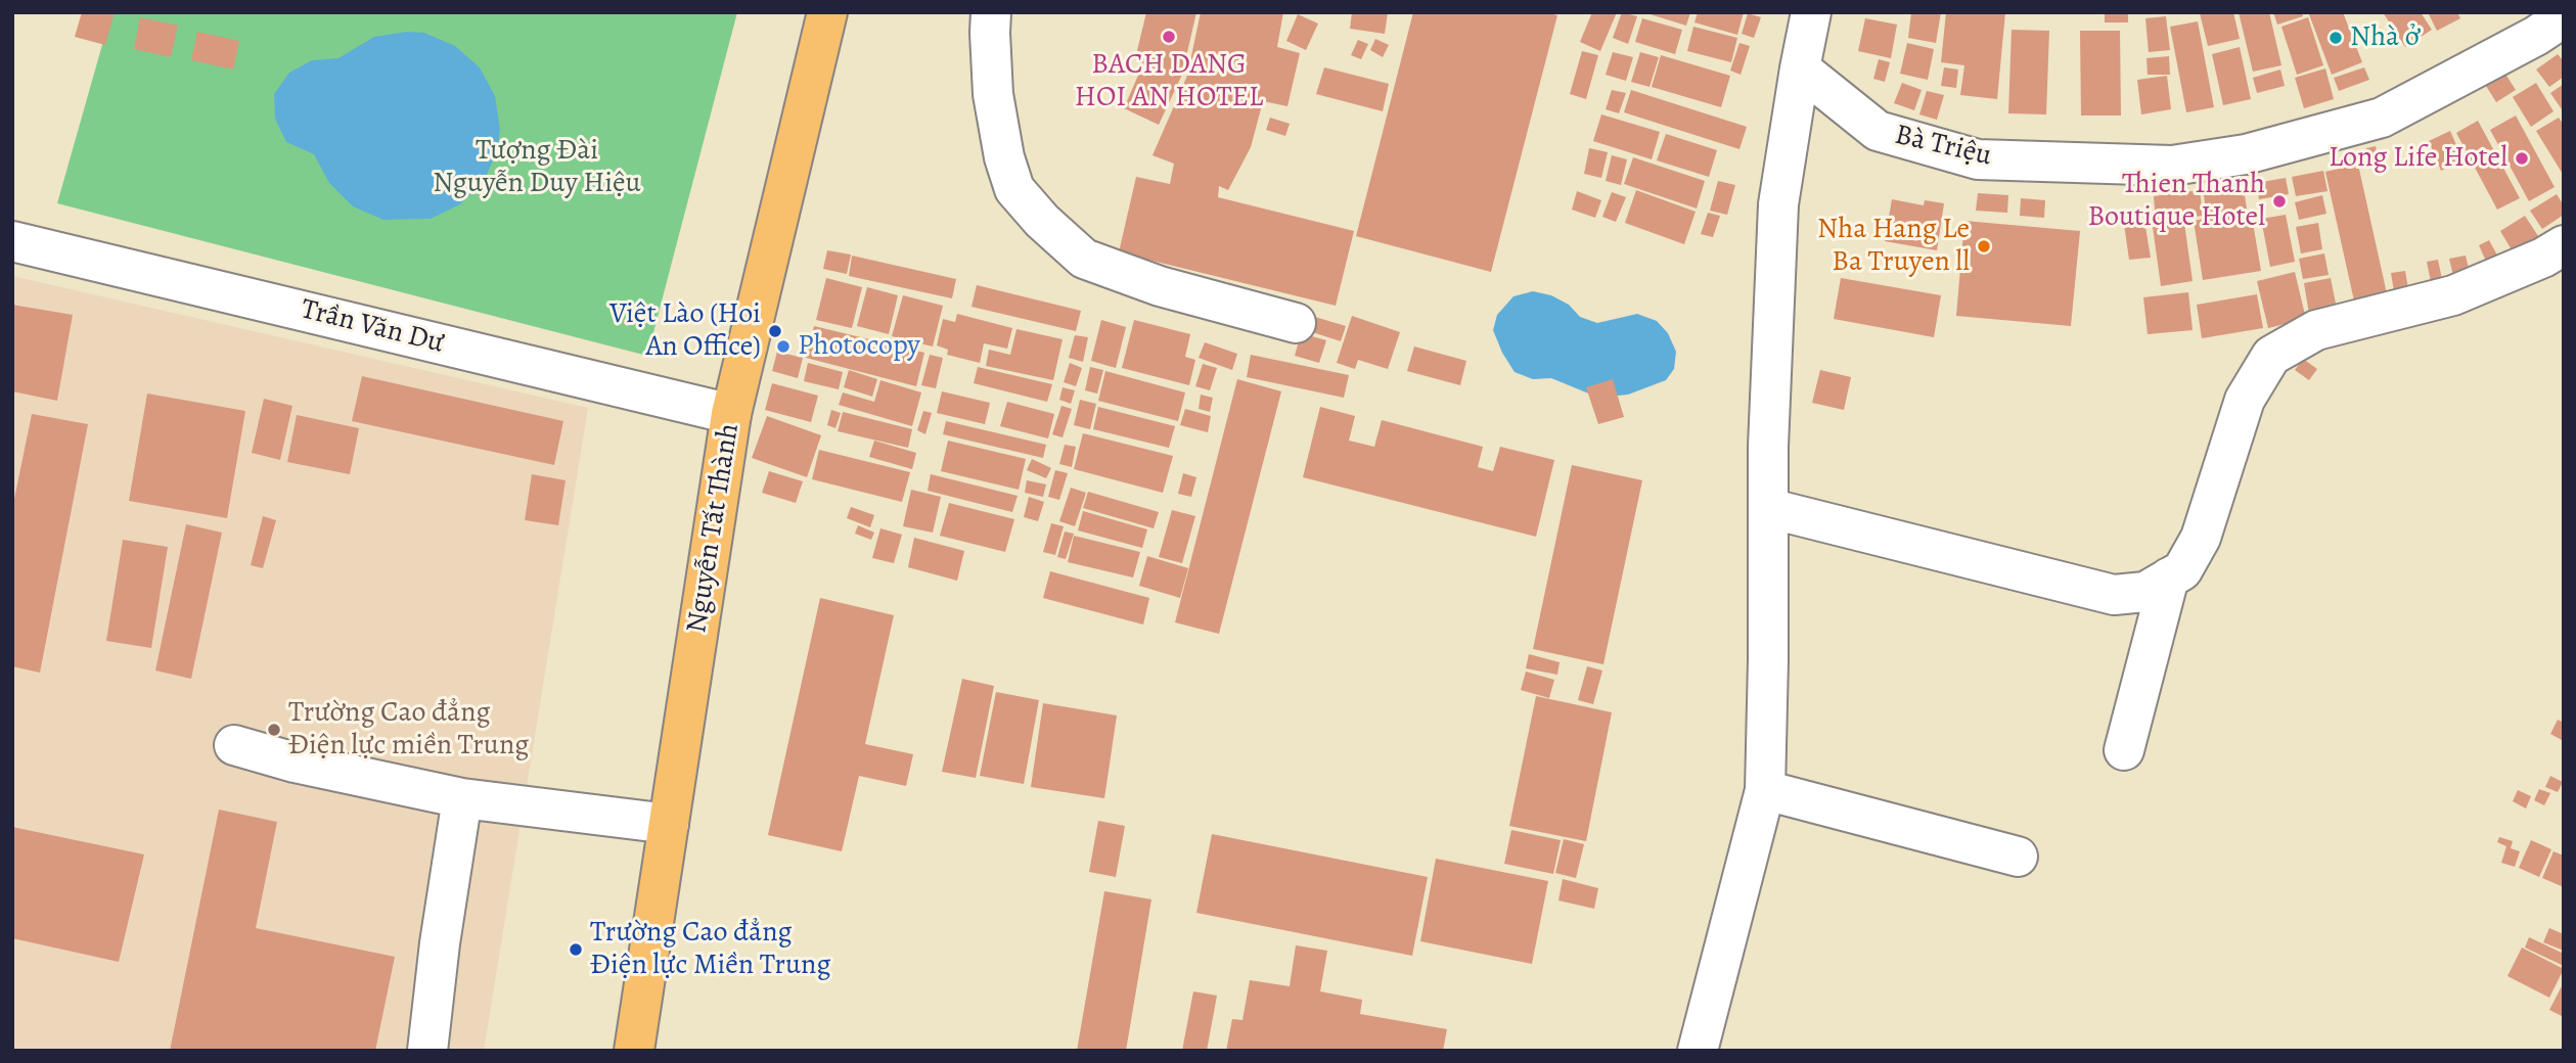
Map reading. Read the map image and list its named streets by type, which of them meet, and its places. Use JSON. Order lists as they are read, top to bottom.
{
  "streets": {
    "main road": ["Nguyễn Tất Thành"],
    "street": ["Bà Triệu", "Trần Văn Dư"]
  },
  "crossings": [
    ["Trần Văn Dư", "Nguyễn Tất Thành"]
  ],
  "parks": ["Tượng Đài Nguyễn Duy Hiệu"],
  "places": [
    "BACH DANG HOI AN HOTEL",
    "Nhà ở",
    "Long Life Hotel",
    "Thien Thanh Boutique Hotel",
    "Nha Hang Le Ba Truyen ll",
    "Việt Lào (Hoi An Office)",
    "Photocopy",
    "Trường Cao đẳng Điện lực miền Trung",
    "Trường Cao đẳng Điện lực Miền Trung"
  ]
}
